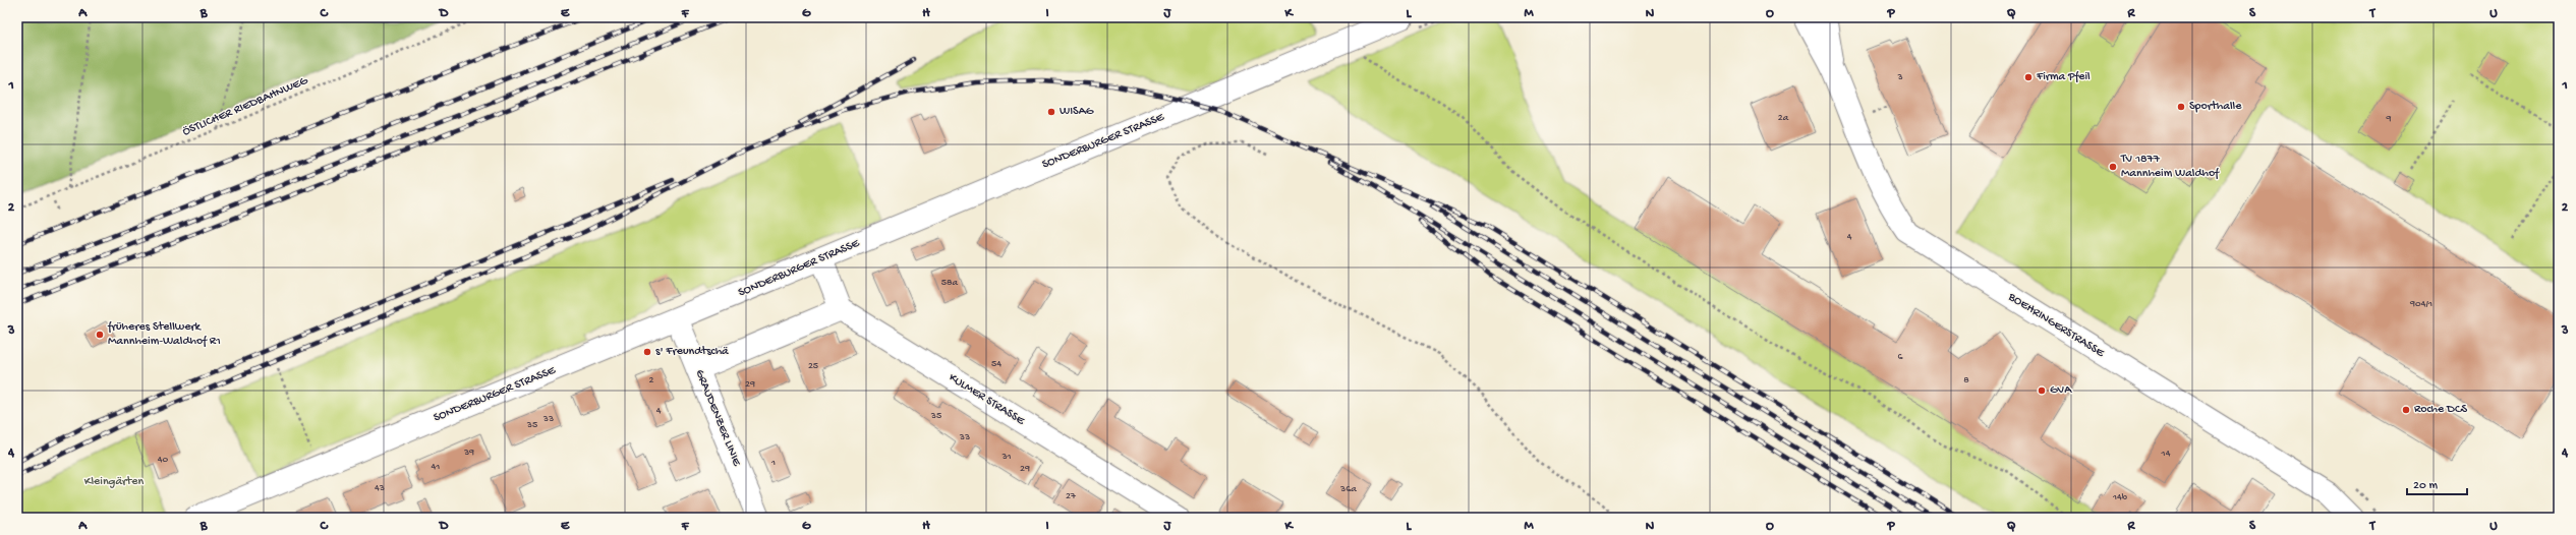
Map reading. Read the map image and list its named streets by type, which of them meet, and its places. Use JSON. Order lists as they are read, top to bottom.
{
  "streets": {
    "street": [
      "SONDERBURGER STRASSE",
      "BOEHRINGERSTRASSE",
      "KULMER STRASSE",
      "GRAUDENZER LINIE"
    ],
    "path": ["ÖSTLICHER RIEDBAHNWEG"]
  },
  "crossings": [
    ["SONDERBURGER STRASSE", "GRAUDENZER LINIE"]
  ],
  "parks": ["Kleingärten"],
  "places": [
    "Firma Pfeil",
    "Sporthalle",
    "WISAG",
    "TV 1877 Mannheim Waldhof",
    "früheres Stellwerk Mannheim-Waldhof R1",
    "s' Freundtschä",
    "GVA",
    "Roche DCS"
  ],
  "house_numbers": [
    "3",
    "2a",
    "9",
    "4",
    "58a",
    "904/1",
    "6",
    "54",
    "25",
    "2",
    "8",
    "29",
    "4",
    "35",
    "33",
    "35",
    "33",
    "39",
    "14",
    "31",
    "40",
    "1",
    "41",
    "29",
    "43",
    "36a",
    "27",
    "14b"
  ],
  "scale_bar": "20 m",
  "grid": {
    "columns": [
      "A",
      "B",
      "C",
      "D",
      "E",
      "F",
      "G",
      "H",
      "I",
      "J",
      "K",
      "L",
      "M",
      "N",
      "O",
      "P",
      "Q",
      "R",
      "S",
      "T",
      "U"
    ],
    "rows": [
      "1",
      "2",
      "3",
      "4"
    ]
  }
}
